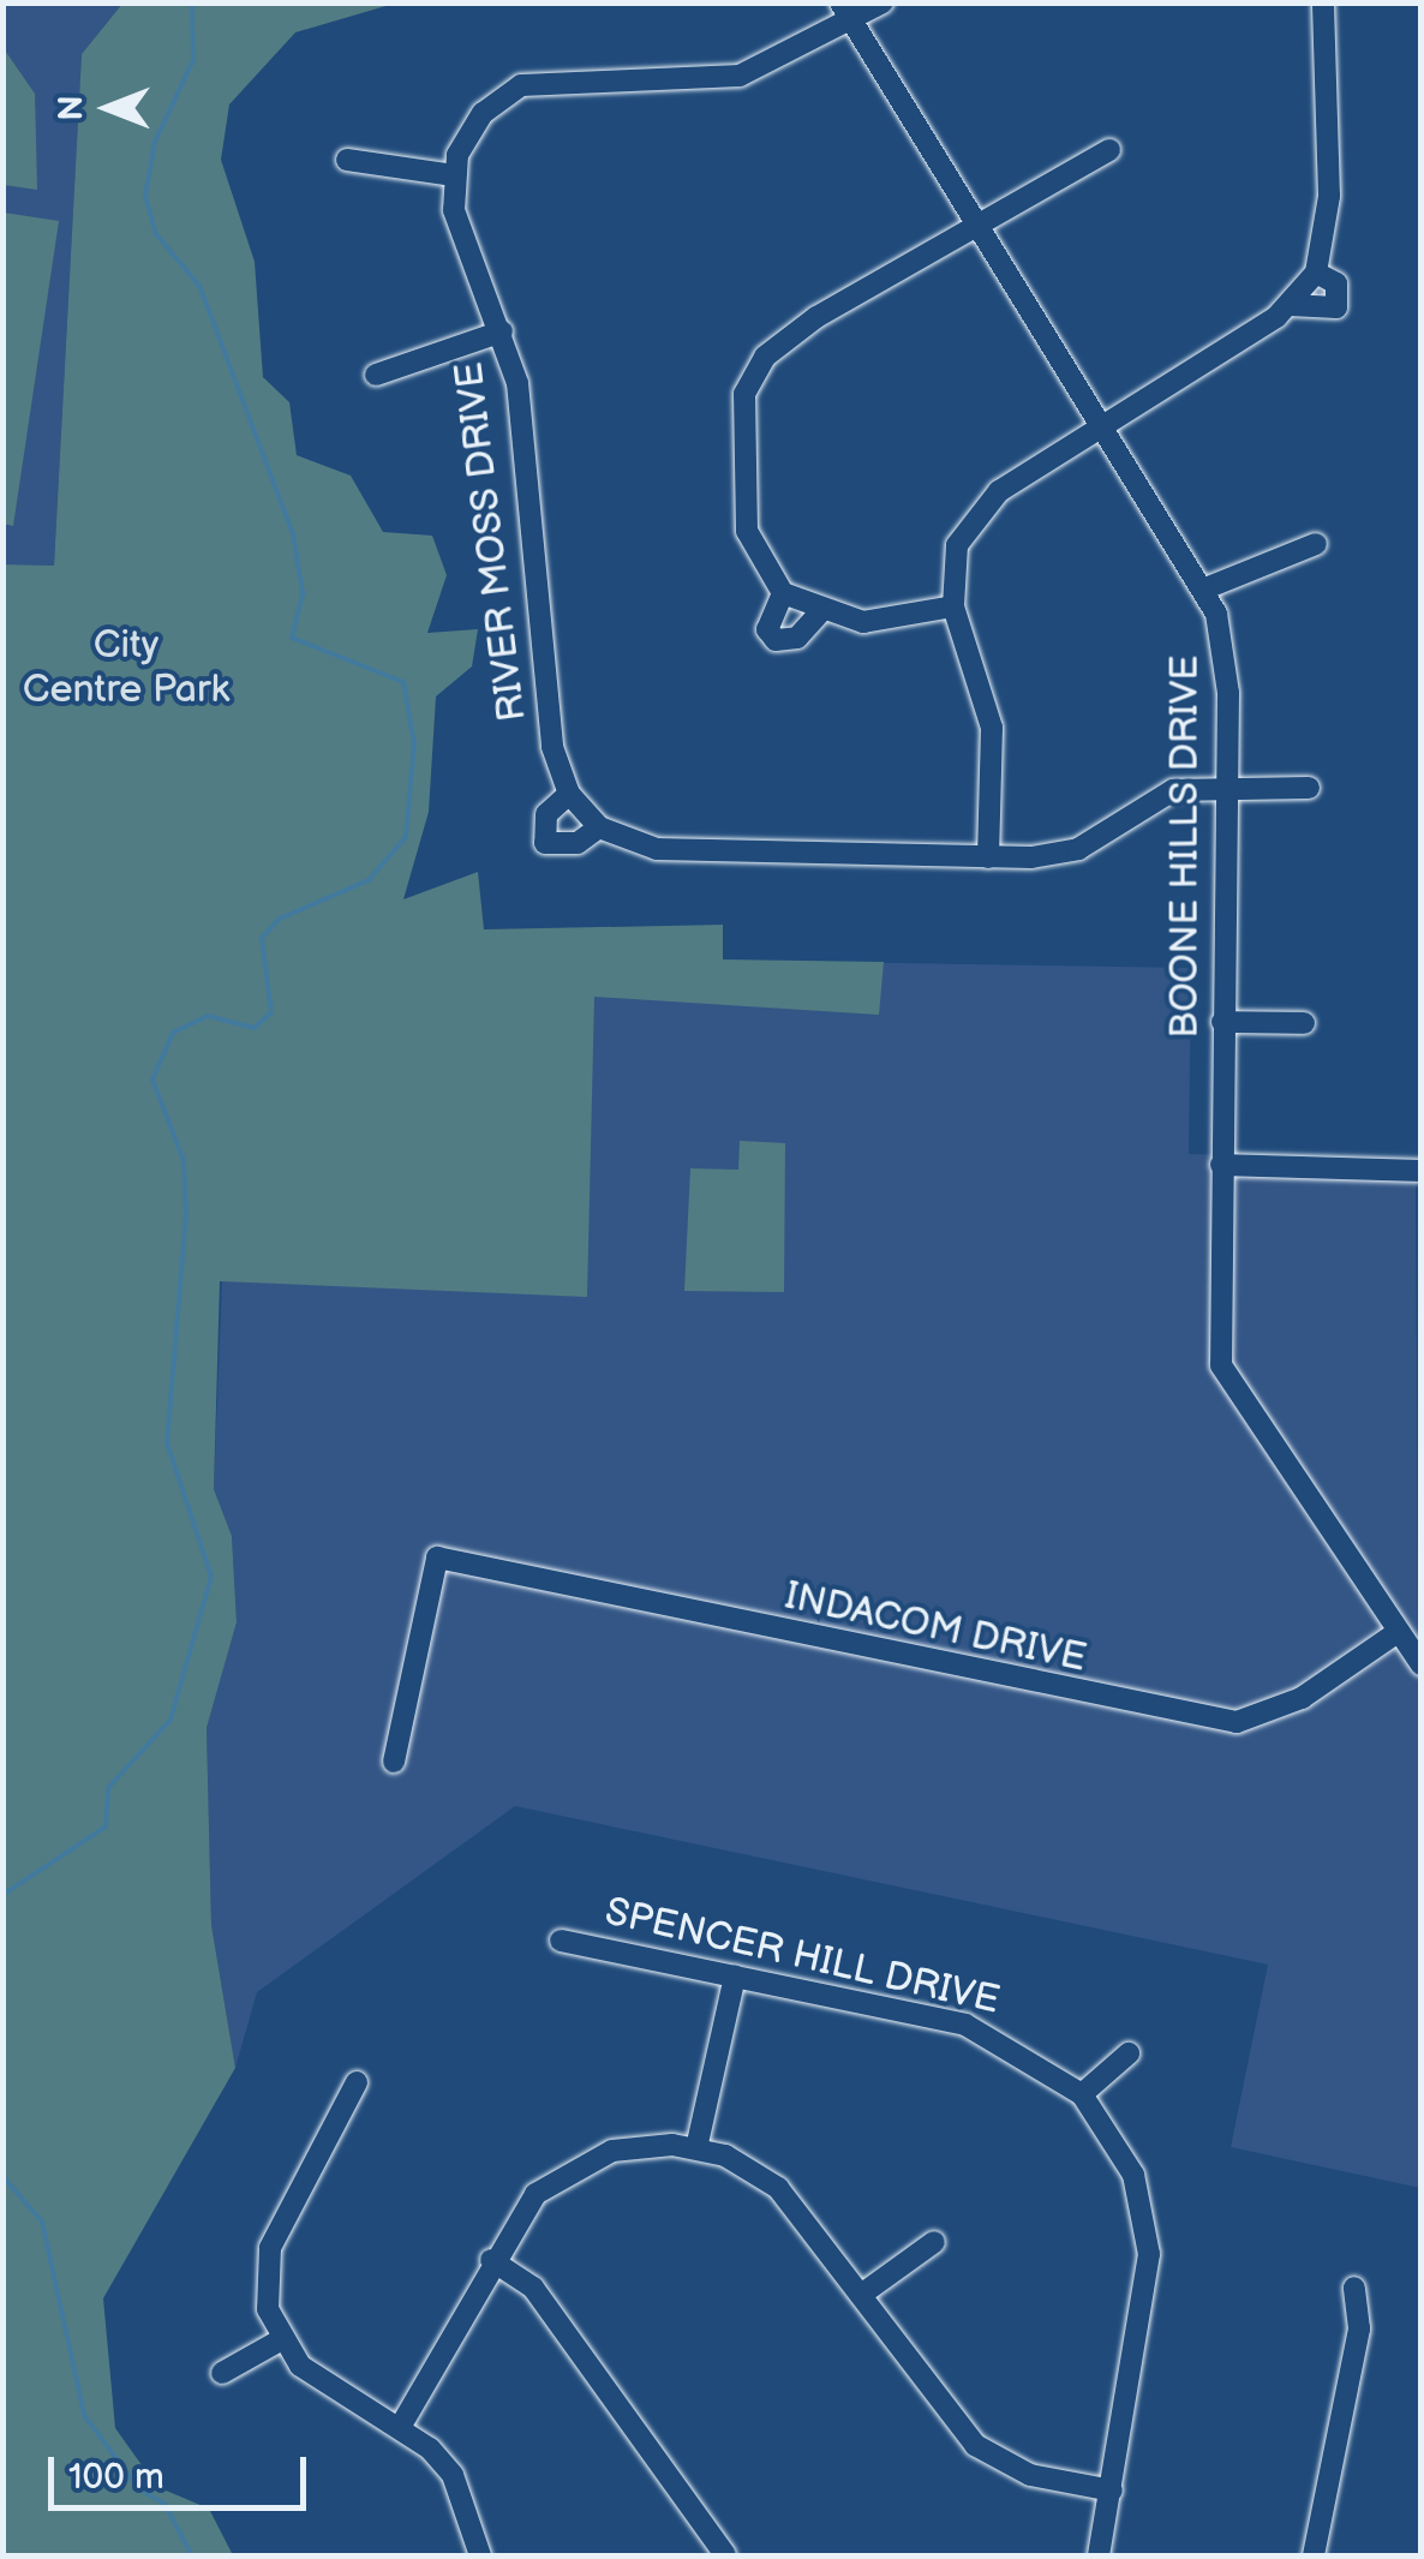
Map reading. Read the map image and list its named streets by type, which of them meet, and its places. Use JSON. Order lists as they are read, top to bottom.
{
  "streets": {
    "street": [
      "RIVER MOSS DRIVE",
      "BOONE HILLS DRIVE",
      "INDACOM DRIVE",
      "SPENCER HILL DRIVE"
    ]
  },
  "crossings": [
    ["RIVER MOSS DRIVE", "BOONE HILLS DRIVE"],
    ["BOONE HILLS DRIVE", "INDACOM DRIVE"]
  ],
  "parks": ["City Centre Park"],
  "scale_bar": "100 m",
  "north": "left"
}
